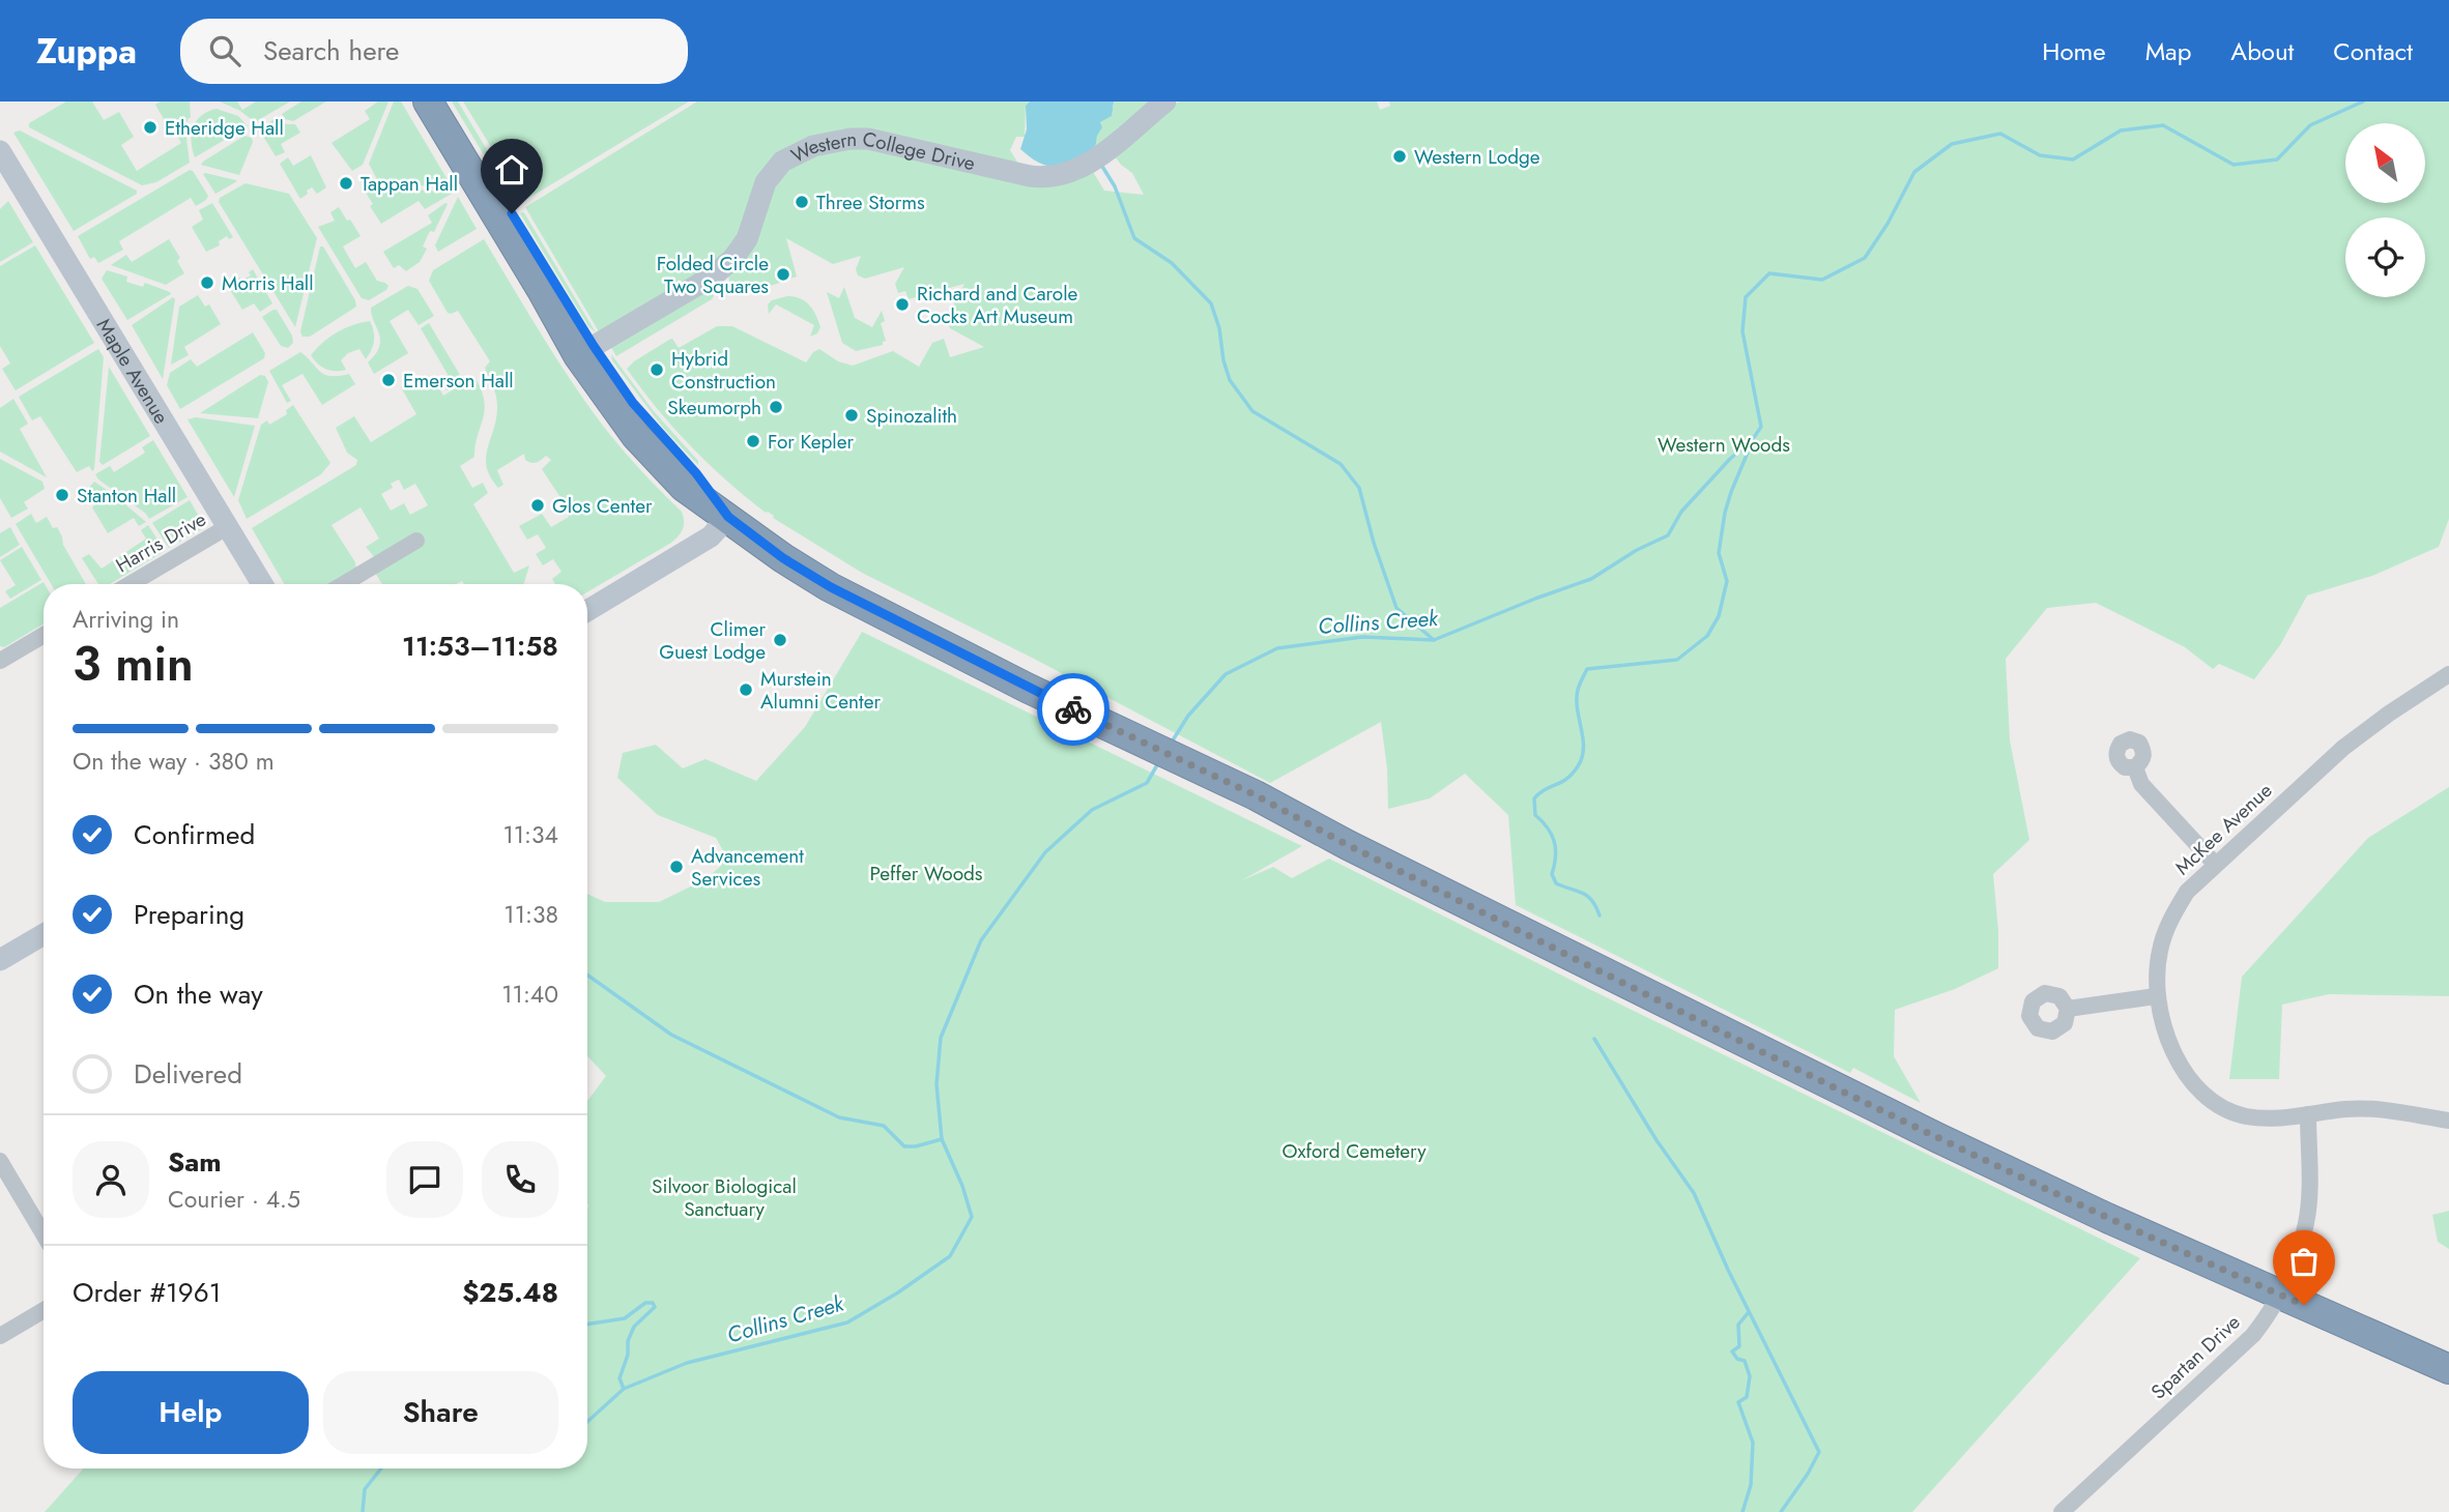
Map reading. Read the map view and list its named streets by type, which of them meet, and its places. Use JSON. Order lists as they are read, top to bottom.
{
  "streets": {
    "street": [
      "Western College Drive",
      "Maple Avenue",
      "Harris Drive",
      "McKee Avenue",
      "Spartan Drive"
    ]
  },
  "crossings": [
    ["Maple Avenue", "Harris Drive"],
    ["McKee Avenue", "Spartan Drive"]
  ],
  "water": ["Collins Creek"],
  "parks": [
    "Western Woods",
    "Peffer Woods",
    "Oxford Cemetery",
    "Silvoor Biological Sanctuary"
  ],
  "places": [
    "Etheridge Hall",
    "Western Lodge",
    "Tappan Hall",
    "Three Storms",
    "Folded Circle Two Squares",
    "Morris Hall",
    "Richard and Carole Cocks Art Museum",
    "Hybrid Construction",
    "Emerson Hall",
    "Skeumorph",
    "Spinozalith",
    "For Kepler",
    "Stanton Hall",
    "Glos Center",
    "Climer Guest Lodge",
    "Murstein Alumni Center",
    "Advancement Services"
  ],
  "north": "top left",
  "page": {
    "header": "Zuppa",
    "search": "Search here",
    "nav": [
      "Home",
      "Map",
      "About",
      "Contact"
    ],
    "heading": ["3 min", "Arriving in", "11:53–11:58"],
    "panel": [
      "Sam",
      "Courier · 4.5",
      "Order #1961",
      "$25.48"
    ],
    "bar": "On the way · 380 m",
    "list": [
      ["Confirmed", "11:34"],
      ["Preparing", "11:38"],
      ["On the way", "11:40"],
      "Delivered"
    ],
    "buttons": ["Help", "Share"]
  }
}
